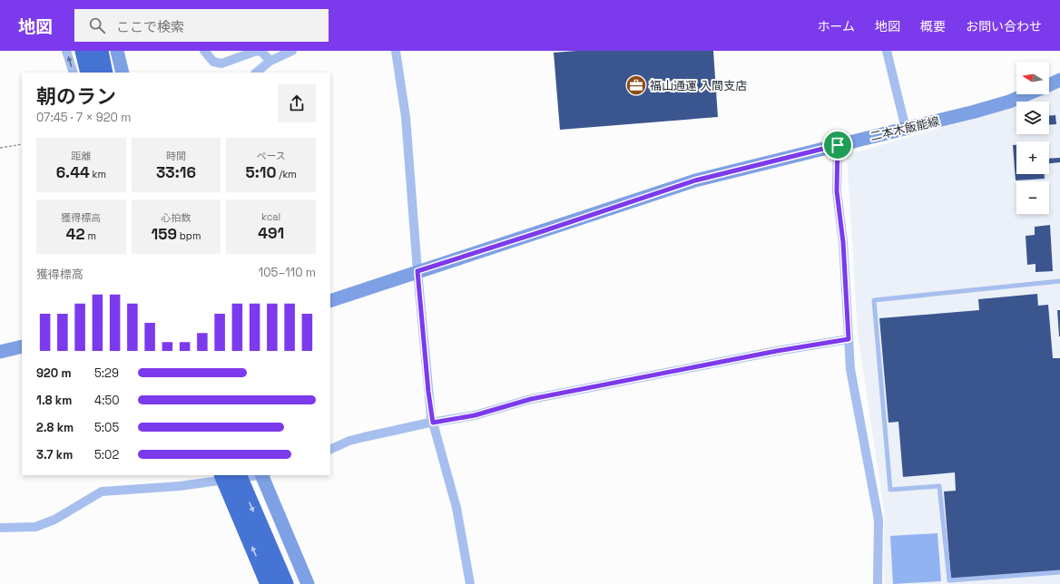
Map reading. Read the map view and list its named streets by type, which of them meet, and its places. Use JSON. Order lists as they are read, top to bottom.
{
  "streets": {
    "main road": ["二本木飯能線"]
  },
  "places": {
    "office": ["福山通運 入間支店"]
  },
  "north": "left",
  "page": {
    "header": "地図",
    "search": "ここで検索",
    "nav": [
      "ホーム",
      "地図",
      "概要",
      "お問い合わせ"
    ],
    "map_buttons": ["+", "−"],
    "heading": ["朝のラン", "07:45 · 7 × 920 m"],
    "stats": [
      ["距離", "6.44 km"],
      ["時間", "33:16"],
      ["ペース", "5:10 /km"],
      ["獲得標高", "42 m"],
      ["心拍数", "159 bpm"],
      ["kcal", "491"]
    ],
    "chart": ["獲得標高", "105–110 m"],
    "list": [
      {
        "name": "920 m",
        "note": "5:29"
      },
      {
        "name": "1.8 km",
        "note": "4:50"
      },
      {
        "name": "2.8 km",
        "note": "5:05"
      },
      {
        "name": "3.7 km",
        "note": "5:02"
      }
    ]
  }
}
